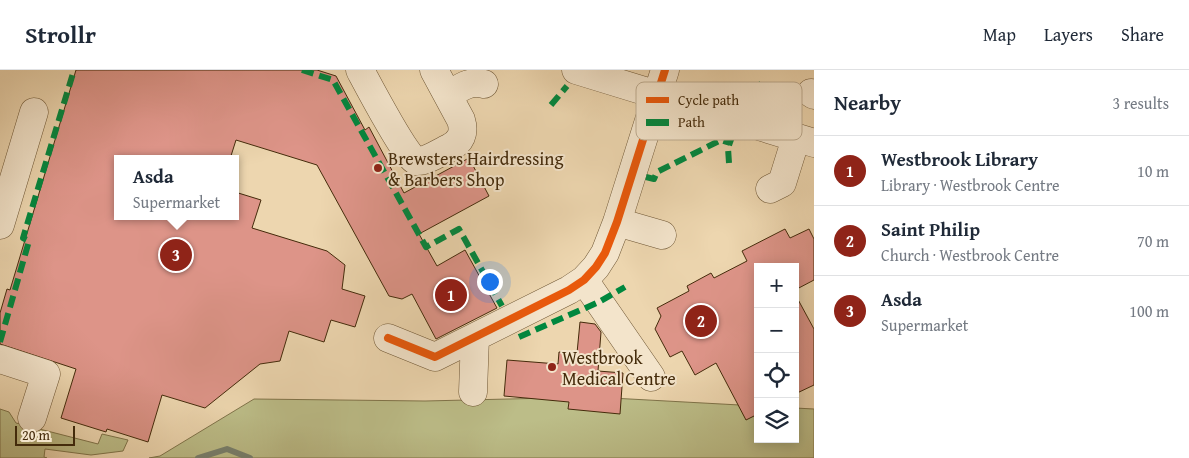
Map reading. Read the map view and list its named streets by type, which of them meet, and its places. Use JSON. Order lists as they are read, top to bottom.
{
  "places": ["Brewsters Hairdressing & Barbers Shop", "Westbrook Medical Centre"],
  "legend": ["Cycle path", "Path"],
  "scale_bar": "20 m",
  "page": {
    "header": "Strollr",
    "nav": ["Map", "Layers", "Share"],
    "heading": ["Nearby", "3 results"],
    "list": [
      {
        "mark": "1",
        "name": "Westbrook Library",
        "note": "Library · Westbrook Centre",
        "value": "10 m"
      },
      {
        "mark": "2",
        "name": "Saint Philip",
        "note": "Church · Westbrook Centre",
        "value": "70 m"
      },
      {
        "mark": "3",
        "name": "Asda",
        "note": "Supermarket",
        "value": "100 m"
      }
    ],
    "popup": ["Asda", "Supermarket"],
    "pins": ["3", "1", "2"],
    "map_buttons": ["+", "−"],
    "scale": "20 m"
  }
}
